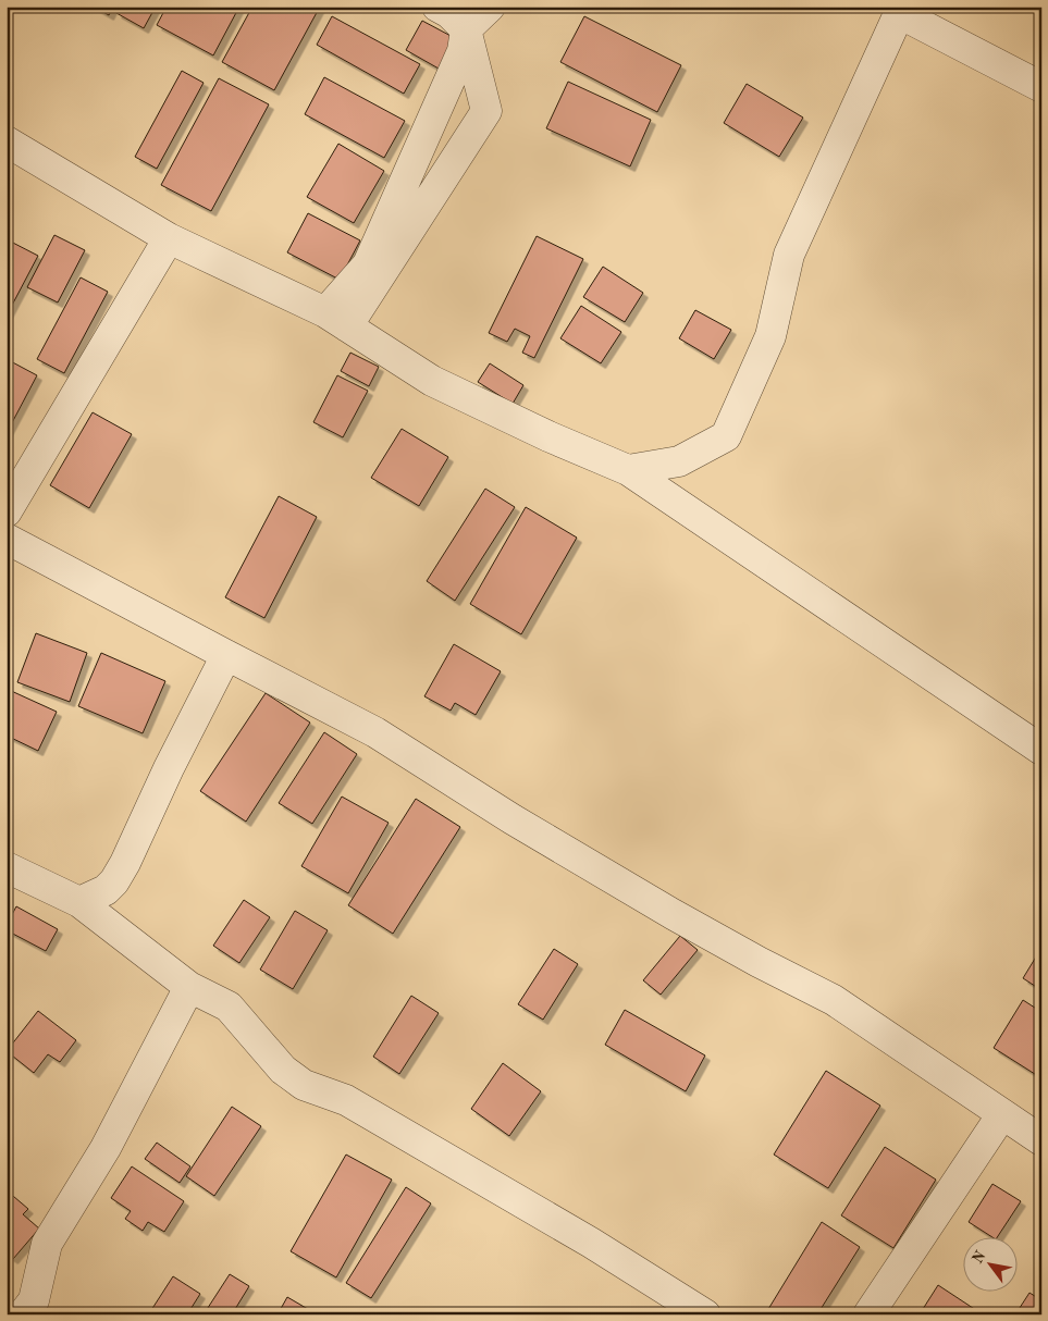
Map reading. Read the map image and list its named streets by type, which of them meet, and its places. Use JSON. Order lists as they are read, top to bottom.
{
  "north": "top left"
}
